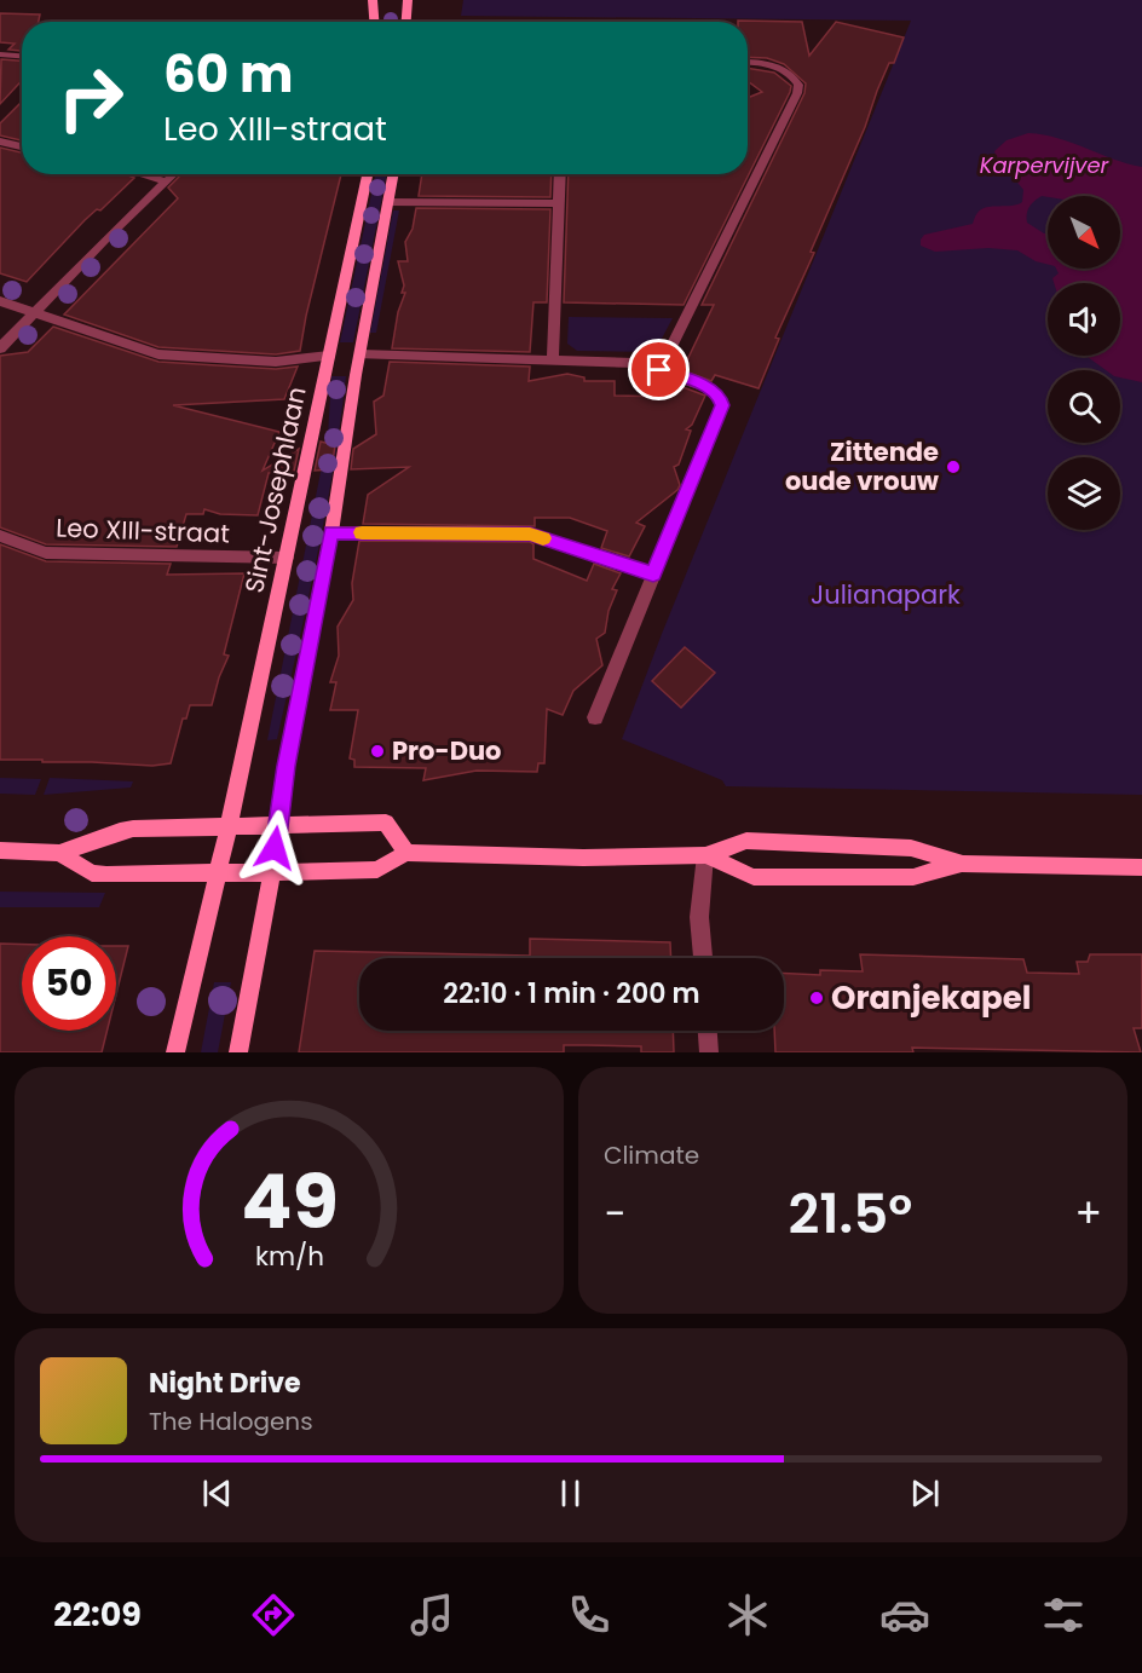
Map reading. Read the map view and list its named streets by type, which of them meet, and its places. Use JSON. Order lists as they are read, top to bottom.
{
  "streets": {
    "main road": ["Sint-Josephlaan"],
    "street": ["Leo XIII-straat"]
  },
  "crossings": [
    ["Sint-Josephlaan", "Leo XIII-straat"]
  ],
  "water": ["Karpervijver"],
  "parks": ["Julianapark"],
  "places": ["Zittende oude vrouw", "Pro-Duo", "Oranjekapel"],
  "north": "bottom right",
  "page": {
    "turn": ["60 m", "Leo XIII-straat"],
    "limit": "50",
    "trip": "22:10 · 1 min · 200 m",
    "tile": "Climate",
    "heat": ["−", "21.5°", "+"],
    "song": ["Night Drive", "The Halogens"],
    "tabs": "22:09",
    "gauge": ["49", "km/h"]
  }
}
